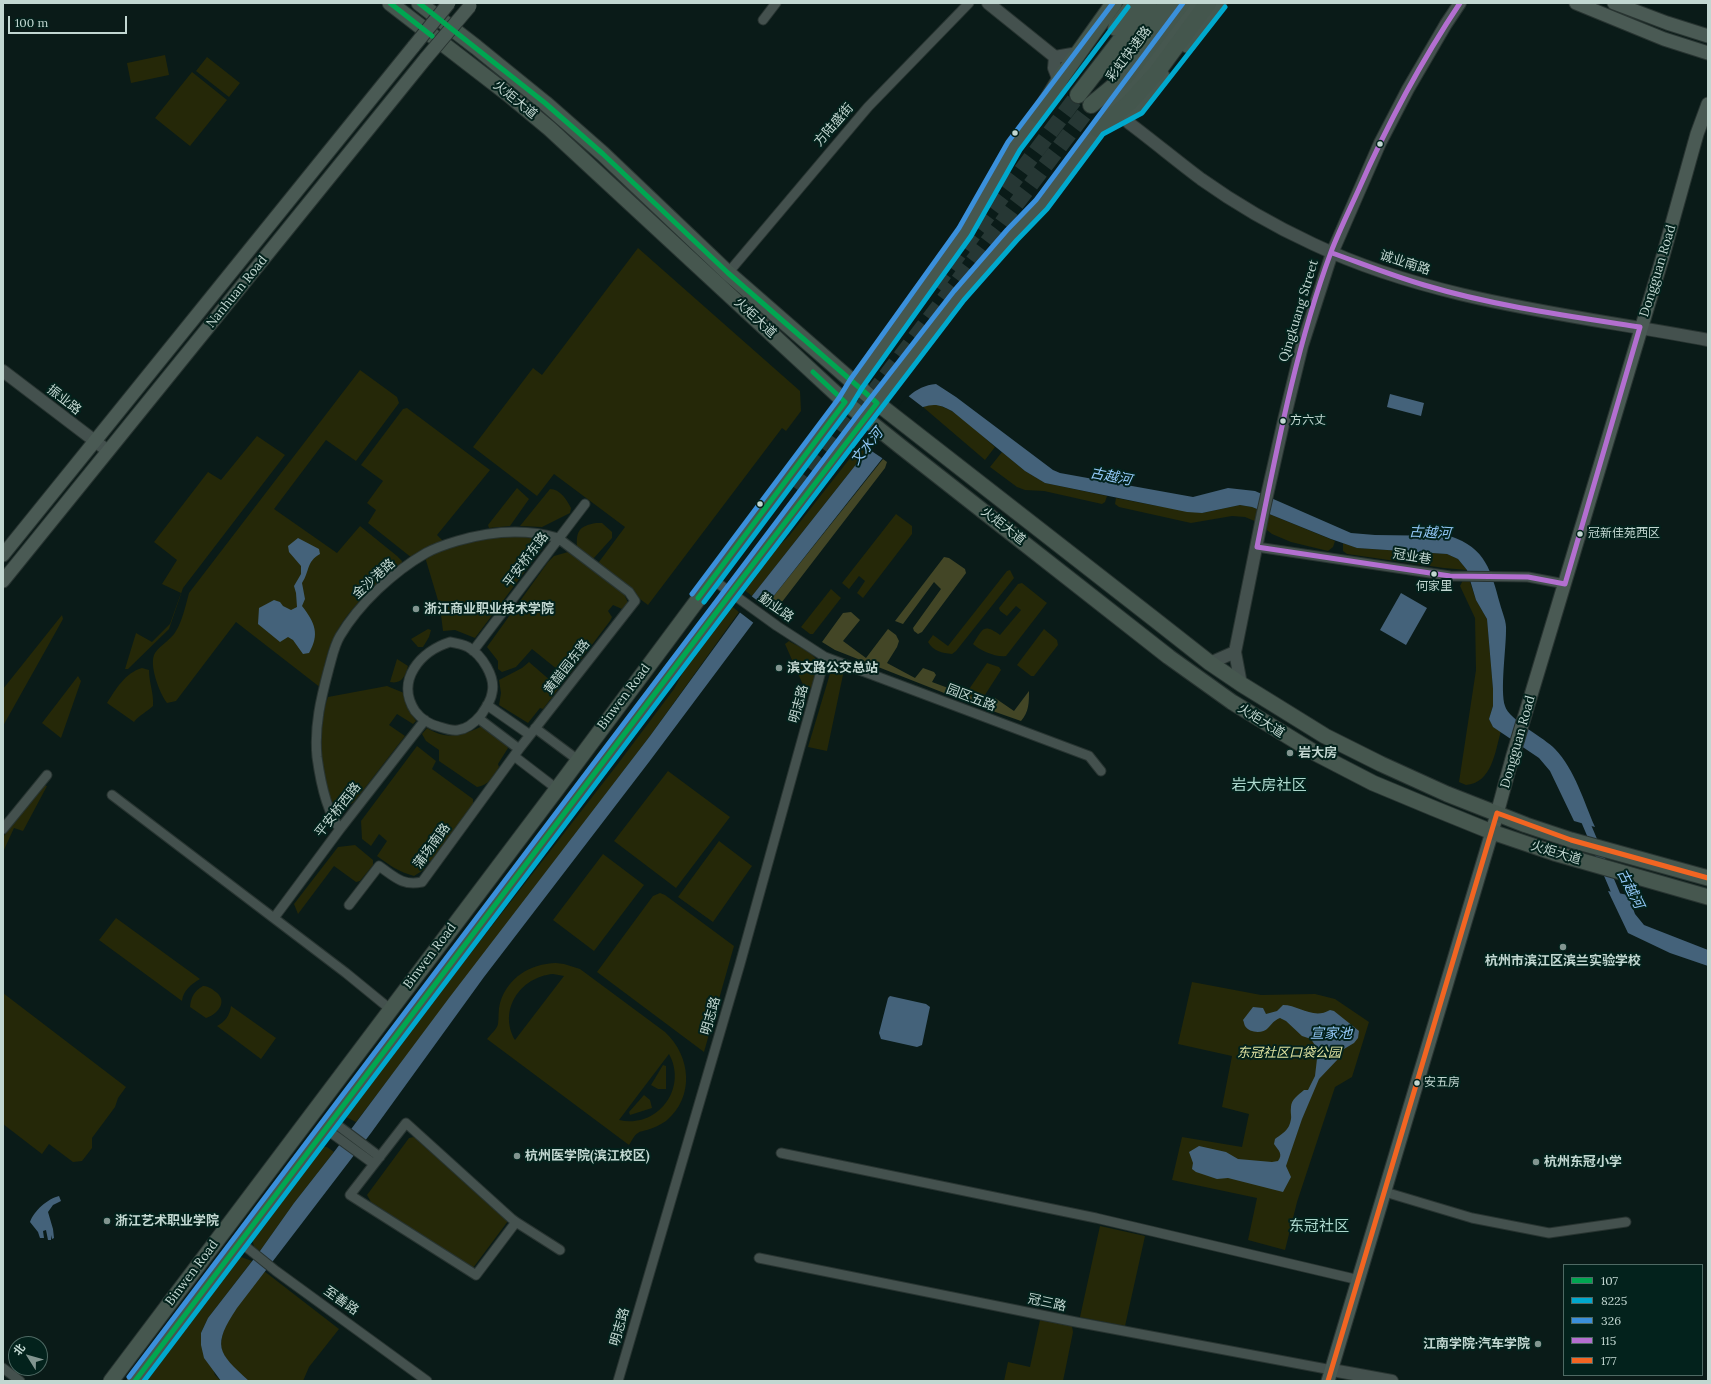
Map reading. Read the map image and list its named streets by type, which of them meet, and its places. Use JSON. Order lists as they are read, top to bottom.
{
  "streets": {
    "highway": ["彩虹快速路"],
    "main road": [
      "火炬大道",
      "Dongguan Road",
      "Nanhuan Road",
      "Binwen Road"
    ],
    "street": [
      "方陆盛街",
      "诚业南路",
      "Qingkuang Street",
      "振业路",
      "冠业巷",
      "平安桥东路",
      "金沙港路",
      "勤业路",
      "黄醋园东路",
      "园区五路",
      "明志路",
      "平安桥西路",
      "蒲场南路",
      "至善路",
      "冠三路"
    ]
  },
  "crossings": [
    ["火炬大道", "方陆盛街"],
    ["火炬大道", "Dongguan Road"],
    ["火炬大道", "Qingkuang Street"],
    ["火炬大道", "Binwen Road"],
    ["诚业南路", "Dongguan Road"],
    ["诚业南路", "Qingkuang Street"],
    ["Dongguan Road", "冠业巷"],
    ["Dongguan Road", "冠三路"],
    ["Nanhuan Road", "振业路"],
    ["Qingkuang Street", "冠业巷"],
    ["平安桥东路", "金沙港路"],
    ["平安桥东路", "黄醋园东路"],
    ["平安桥东路", "平安桥西路"],
    ["金沙港路", "黄醋园东路"],
    ["金沙港路", "平安桥西路"],
    ["勤业路", "Binwen Road"],
    ["勤业路", "园区五路"],
    ["勤业路", "明志路"],
    ["黄醋园东路", "蒲场南路"],
    ["园区五路", "明志路"]
  ],
  "districts": ["岩大房社区", "东冠社区"],
  "water": ["文水河", "古越河", "宣家池"],
  "parks": ["东冠社区口袋公园"],
  "places": [
    "方六丈",
    "冠新佳苑西区",
    "何家里",
    "浙江商业职业技术学院",
    "滨文路公交总站",
    "岩大房",
    "杭州市滨江区滨兰实验学校",
    "安五房",
    "杭州医学院(滨江校区)",
    "杭州东冠小学",
    "浙江艺术职业学院",
    "江南学院·汽车学院"
  ],
  "lines": [
    "transit line 107",
    "transit line 326",
    "transit line 115",
    "transit line 8225",
    "transit line 177"
  ],
  "legend": [
    "107",
    "8225",
    "326",
    "115",
    "177"
  ],
  "scale_bar": "100 m",
  "north": "top left"
}
